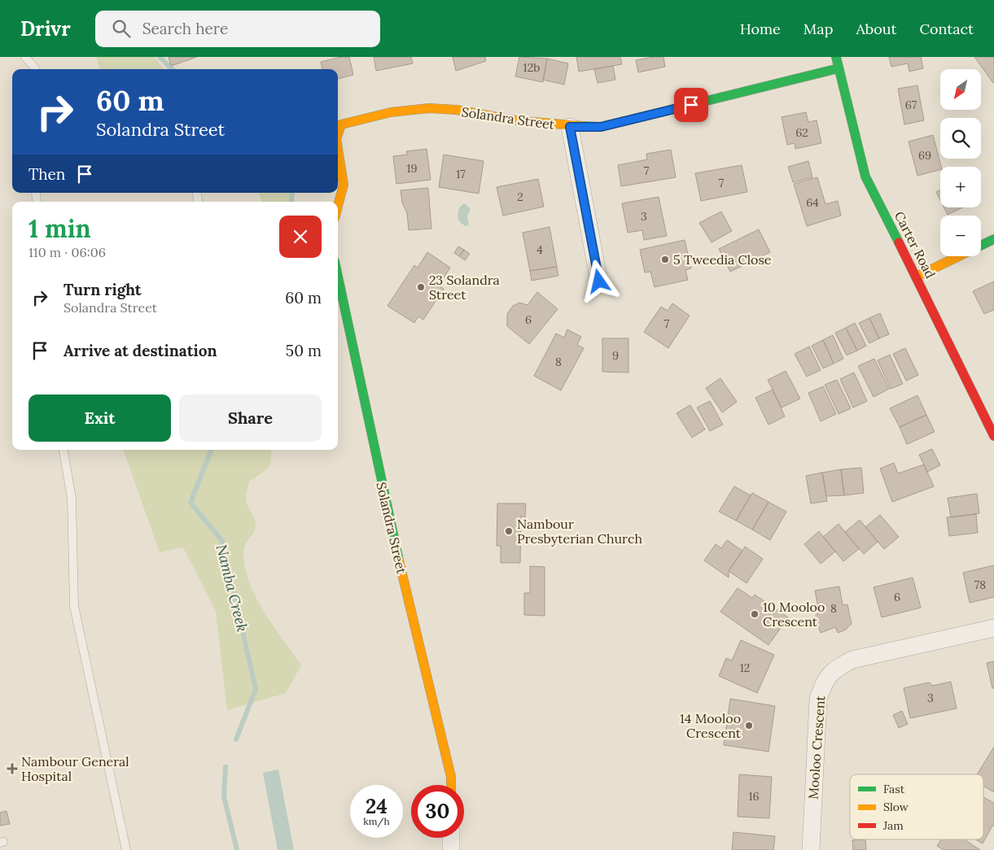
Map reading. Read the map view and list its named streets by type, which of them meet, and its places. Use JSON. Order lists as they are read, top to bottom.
{
  "streets": {
    "street": ["Solandra Street", "Carter Road", "Mooloo Crescent"]
  },
  "crossings": [
    ["Solandra Street", "Carter Road"]
  ],
  "water": ["Namba Creek"],
  "places": {
    "other": [
      "5 Tweedia Close",
      "23 Solandra Street",
      "Nambour Presbyterian Church",
      "10 Mooloo Crescent",
      "14 Mooloo Crescent"
    ],
    "health": ["Nambour General Hospital"]
  },
  "house_numbers": [
    "12b",
    "67",
    "62",
    "69",
    "19",
    "7",
    "17",
    "7",
    "2",
    "64",
    "3",
    "4",
    "6",
    "7",
    "9",
    "8",
    "78",
    "6",
    "8",
    "12",
    "3",
    "16"
  ],
  "legend": ["Fast", "Slow", "Jam"],
  "north": "bottom left",
  "page": {
    "header": "Drivr",
    "search": "Search here",
    "nav": [
      "Home",
      "Map",
      "About",
      "Contact"
    ],
    "map_buttons": ["+", "−"],
    "turn": ["60 m", "Solandra Street"],
    "then": "Then",
    "heading": ["1 min", "110 m · 06:06"],
    "list": [
      {
        "name": "Turn right",
        "note": "Solandra Street",
        "value": "60 m"
      },
      {
        "name": "Arrive at destination",
        "value": "50 m"
      }
    ],
    "buttons": ["Exit", "Share"],
    "speed": "24 km/h",
    "limit": "30"
  }
}
